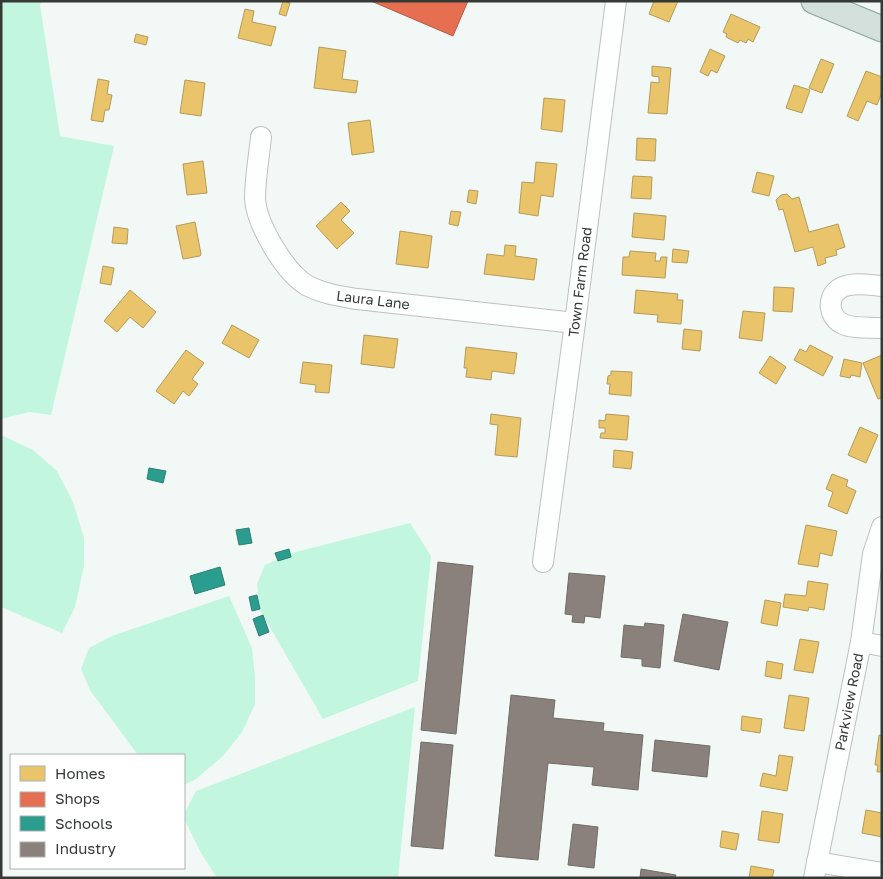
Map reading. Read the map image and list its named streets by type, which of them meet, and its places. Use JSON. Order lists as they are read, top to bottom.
{
  "streets": {
    "street": ["Town Farm Road", "Laura Lane", "Parkview Road"]
  },
  "crossings": [
    ["Town Farm Road", "Laura Lane"]
  ],
  "legend": [
    "Homes",
    "Shops",
    "Schools",
    "Industry"
  ]
}
